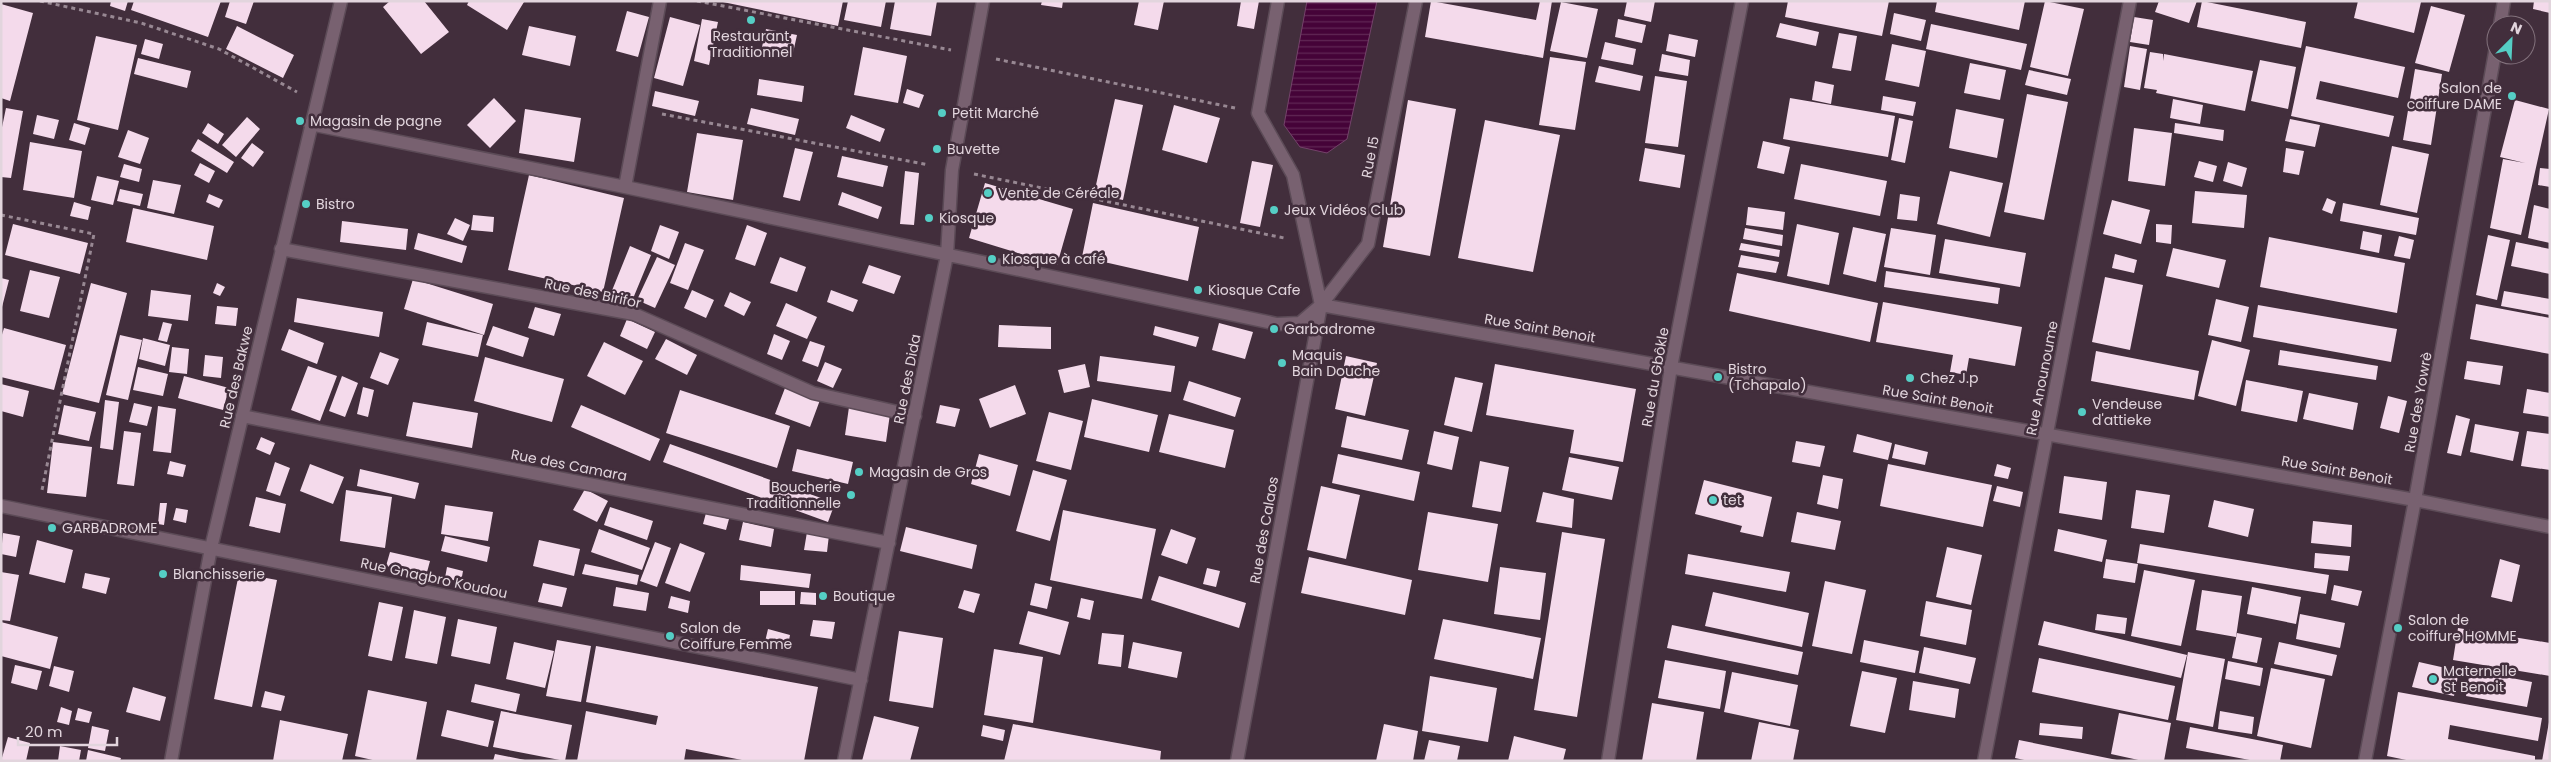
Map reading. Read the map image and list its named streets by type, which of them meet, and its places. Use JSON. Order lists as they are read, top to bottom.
{
  "streets": {
    "street": [
      "Rue I5",
      "Rue des Birifor",
      "Rue Saint Benoit",
      "Rue des Bakwe",
      "Rue du Gbôkle",
      "Rue Anounoume",
      "Rue des Dida",
      "Rue des Yowrè",
      "Rue des Camara",
      "Rue des Calaos",
      "Rue Gnagbro Koudou"
    ]
  },
  "crossings": [
    ["Rue I5", "Rue Saint Benoit"],
    ["Rue I5", "Rue des Bakwe"],
    ["Rue I5", "Rue des Dida"],
    ["Rue I5", "Rue des Calaos"],
    ["Rue des Birifor", "Rue des Bakwe"],
    ["Rue des Birifor", "Rue des Dida"],
    ["Rue Saint Benoit", "Rue du Gbôkle"],
    ["Rue Saint Benoit", "Rue Anounoume"],
    ["Rue Saint Benoit", "Rue des Yowrè"],
    ["Rue Saint Benoit", "Rue des Calaos"],
    ["Rue des Bakwe", "Rue des Camara"],
    ["Rue des Bakwe", "Rue Gnagbro Koudou"],
    ["Rue des Dida", "Rue des Camara"],
    ["Rue des Dida", "Rue Gnagbro Koudou"]
  ],
  "places": [
    "Restaurant Traditionnel",
    "Salon de coiffure DAME",
    "Petit Marché",
    "Magasin de pagne",
    "Buvette",
    "Vente de Céréale",
    "Bistro",
    "Jeux Vidéos Club",
    "Kiosque",
    "Kiosque à café",
    "Kiosque Cafe",
    "Garbadrome",
    "Maquis Bain Douche",
    "Bistro (Tchapalo)",
    "Chez J.p",
    "Vendeuse d'attieke",
    "Magasin de Gros",
    "Boucherie Traditionnelle",
    "tet",
    "GARBADROME",
    "Blanchisserie",
    "Boutique",
    "Salon de coiffure HOMME",
    "Salon de Coiffure Femme",
    "Maternelle St Benoit"
  ],
  "scale_bar": "20 m",
  "north": "top right"
}
